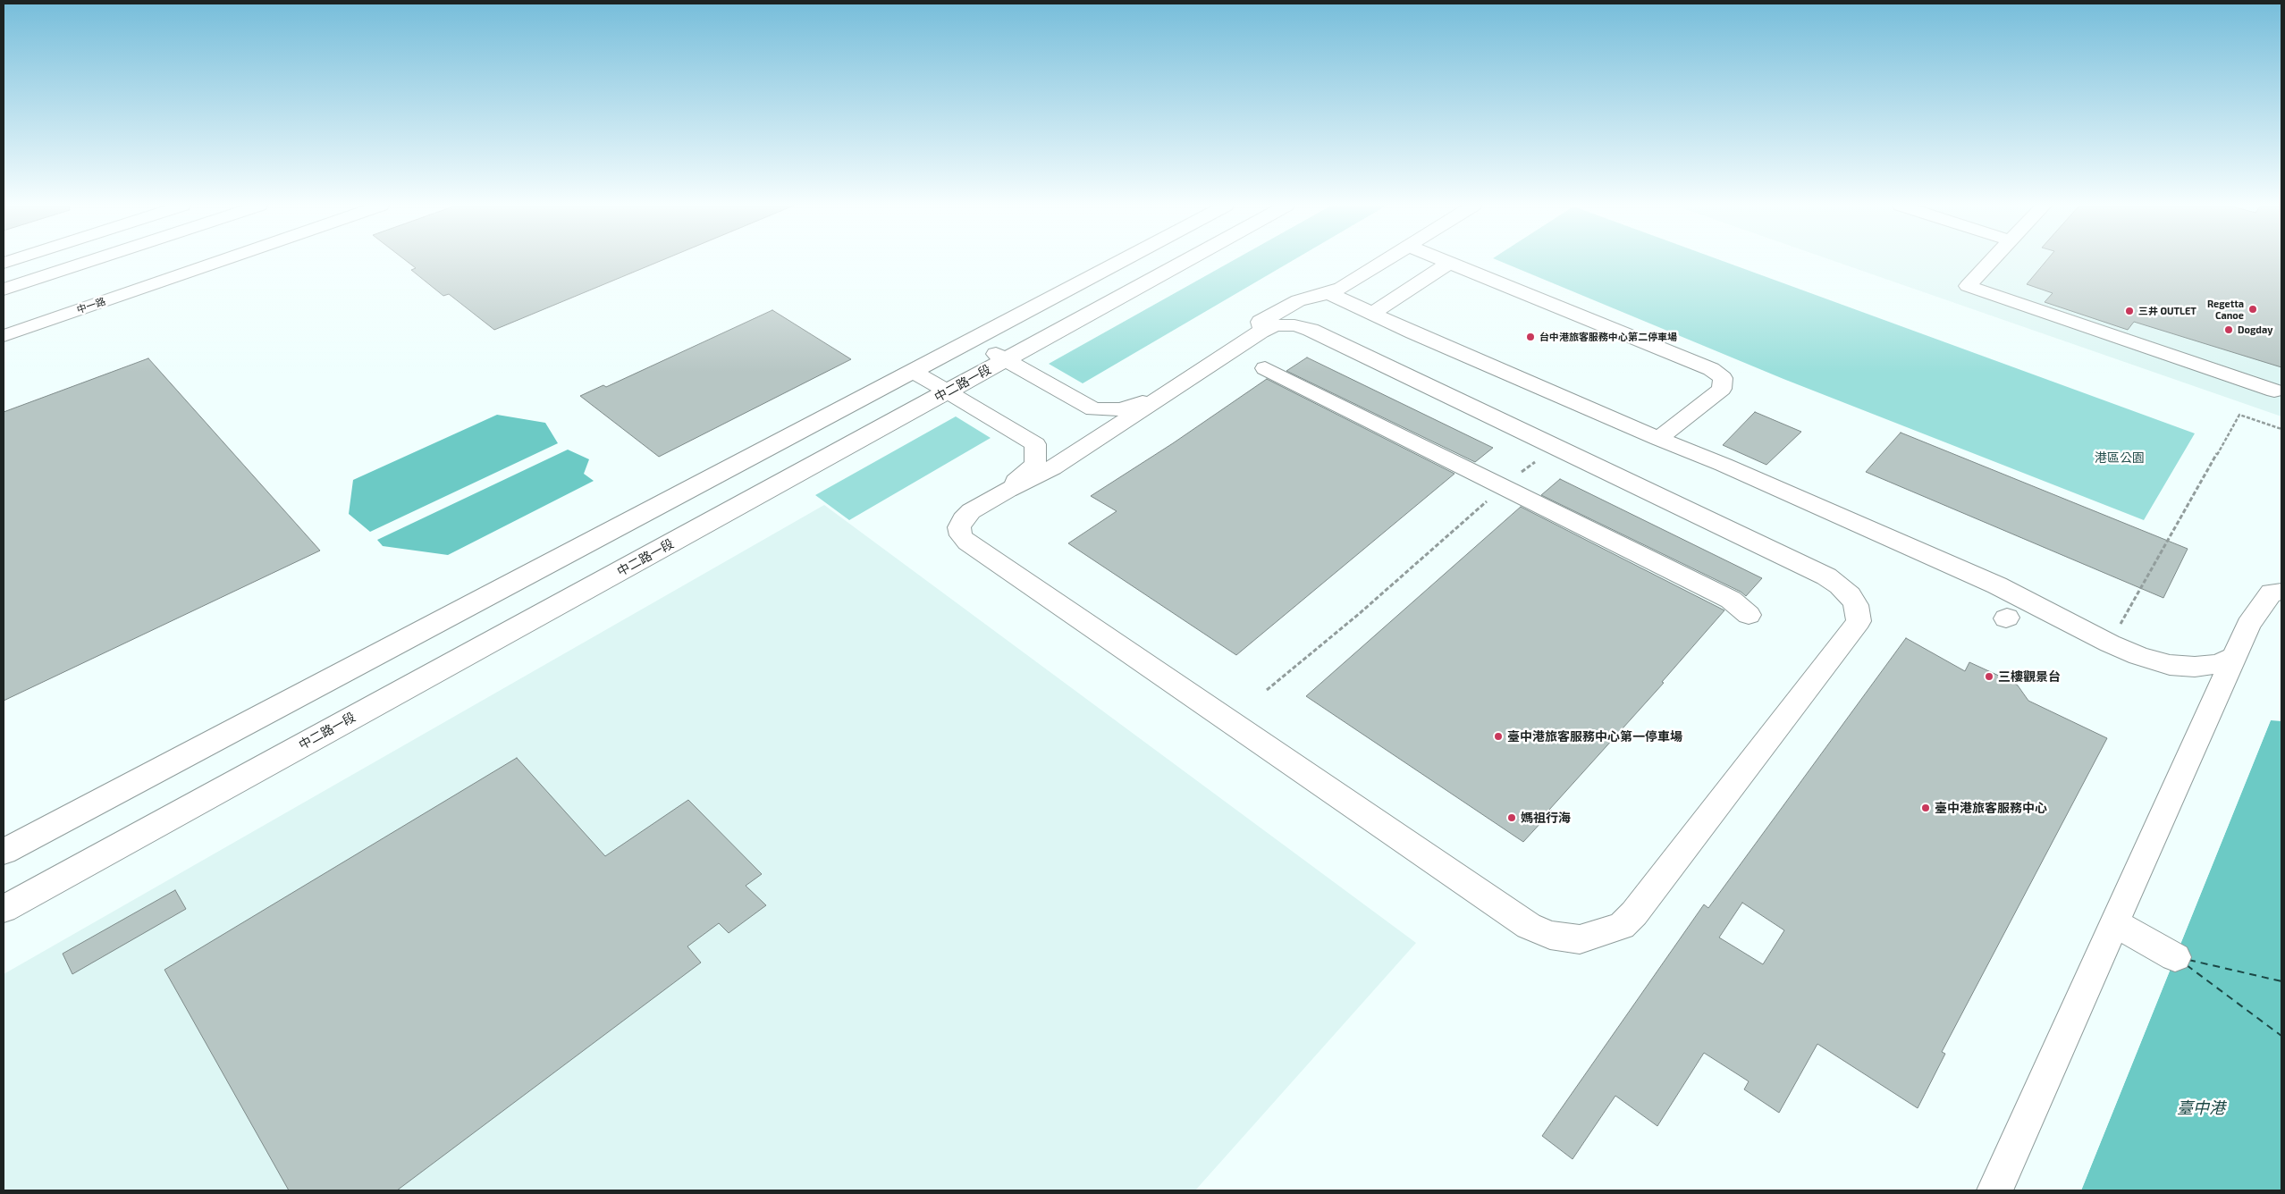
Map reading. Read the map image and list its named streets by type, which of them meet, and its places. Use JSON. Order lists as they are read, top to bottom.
{
  "streets": {
    "street": ["中一路", "中二路一段"]
  },
  "water": ["臺中港"],
  "parks": ["港區公園"],
  "places": [
    "Regetta Canoe",
    "三井 OUTLET",
    "Dogday",
    "台中港旅客服務中心第二停車場",
    "三樓觀景台",
    "臺中港旅客服務中心第一停車場",
    "臺中港旅客服務中心",
    "媽祖行海"
  ]
}
